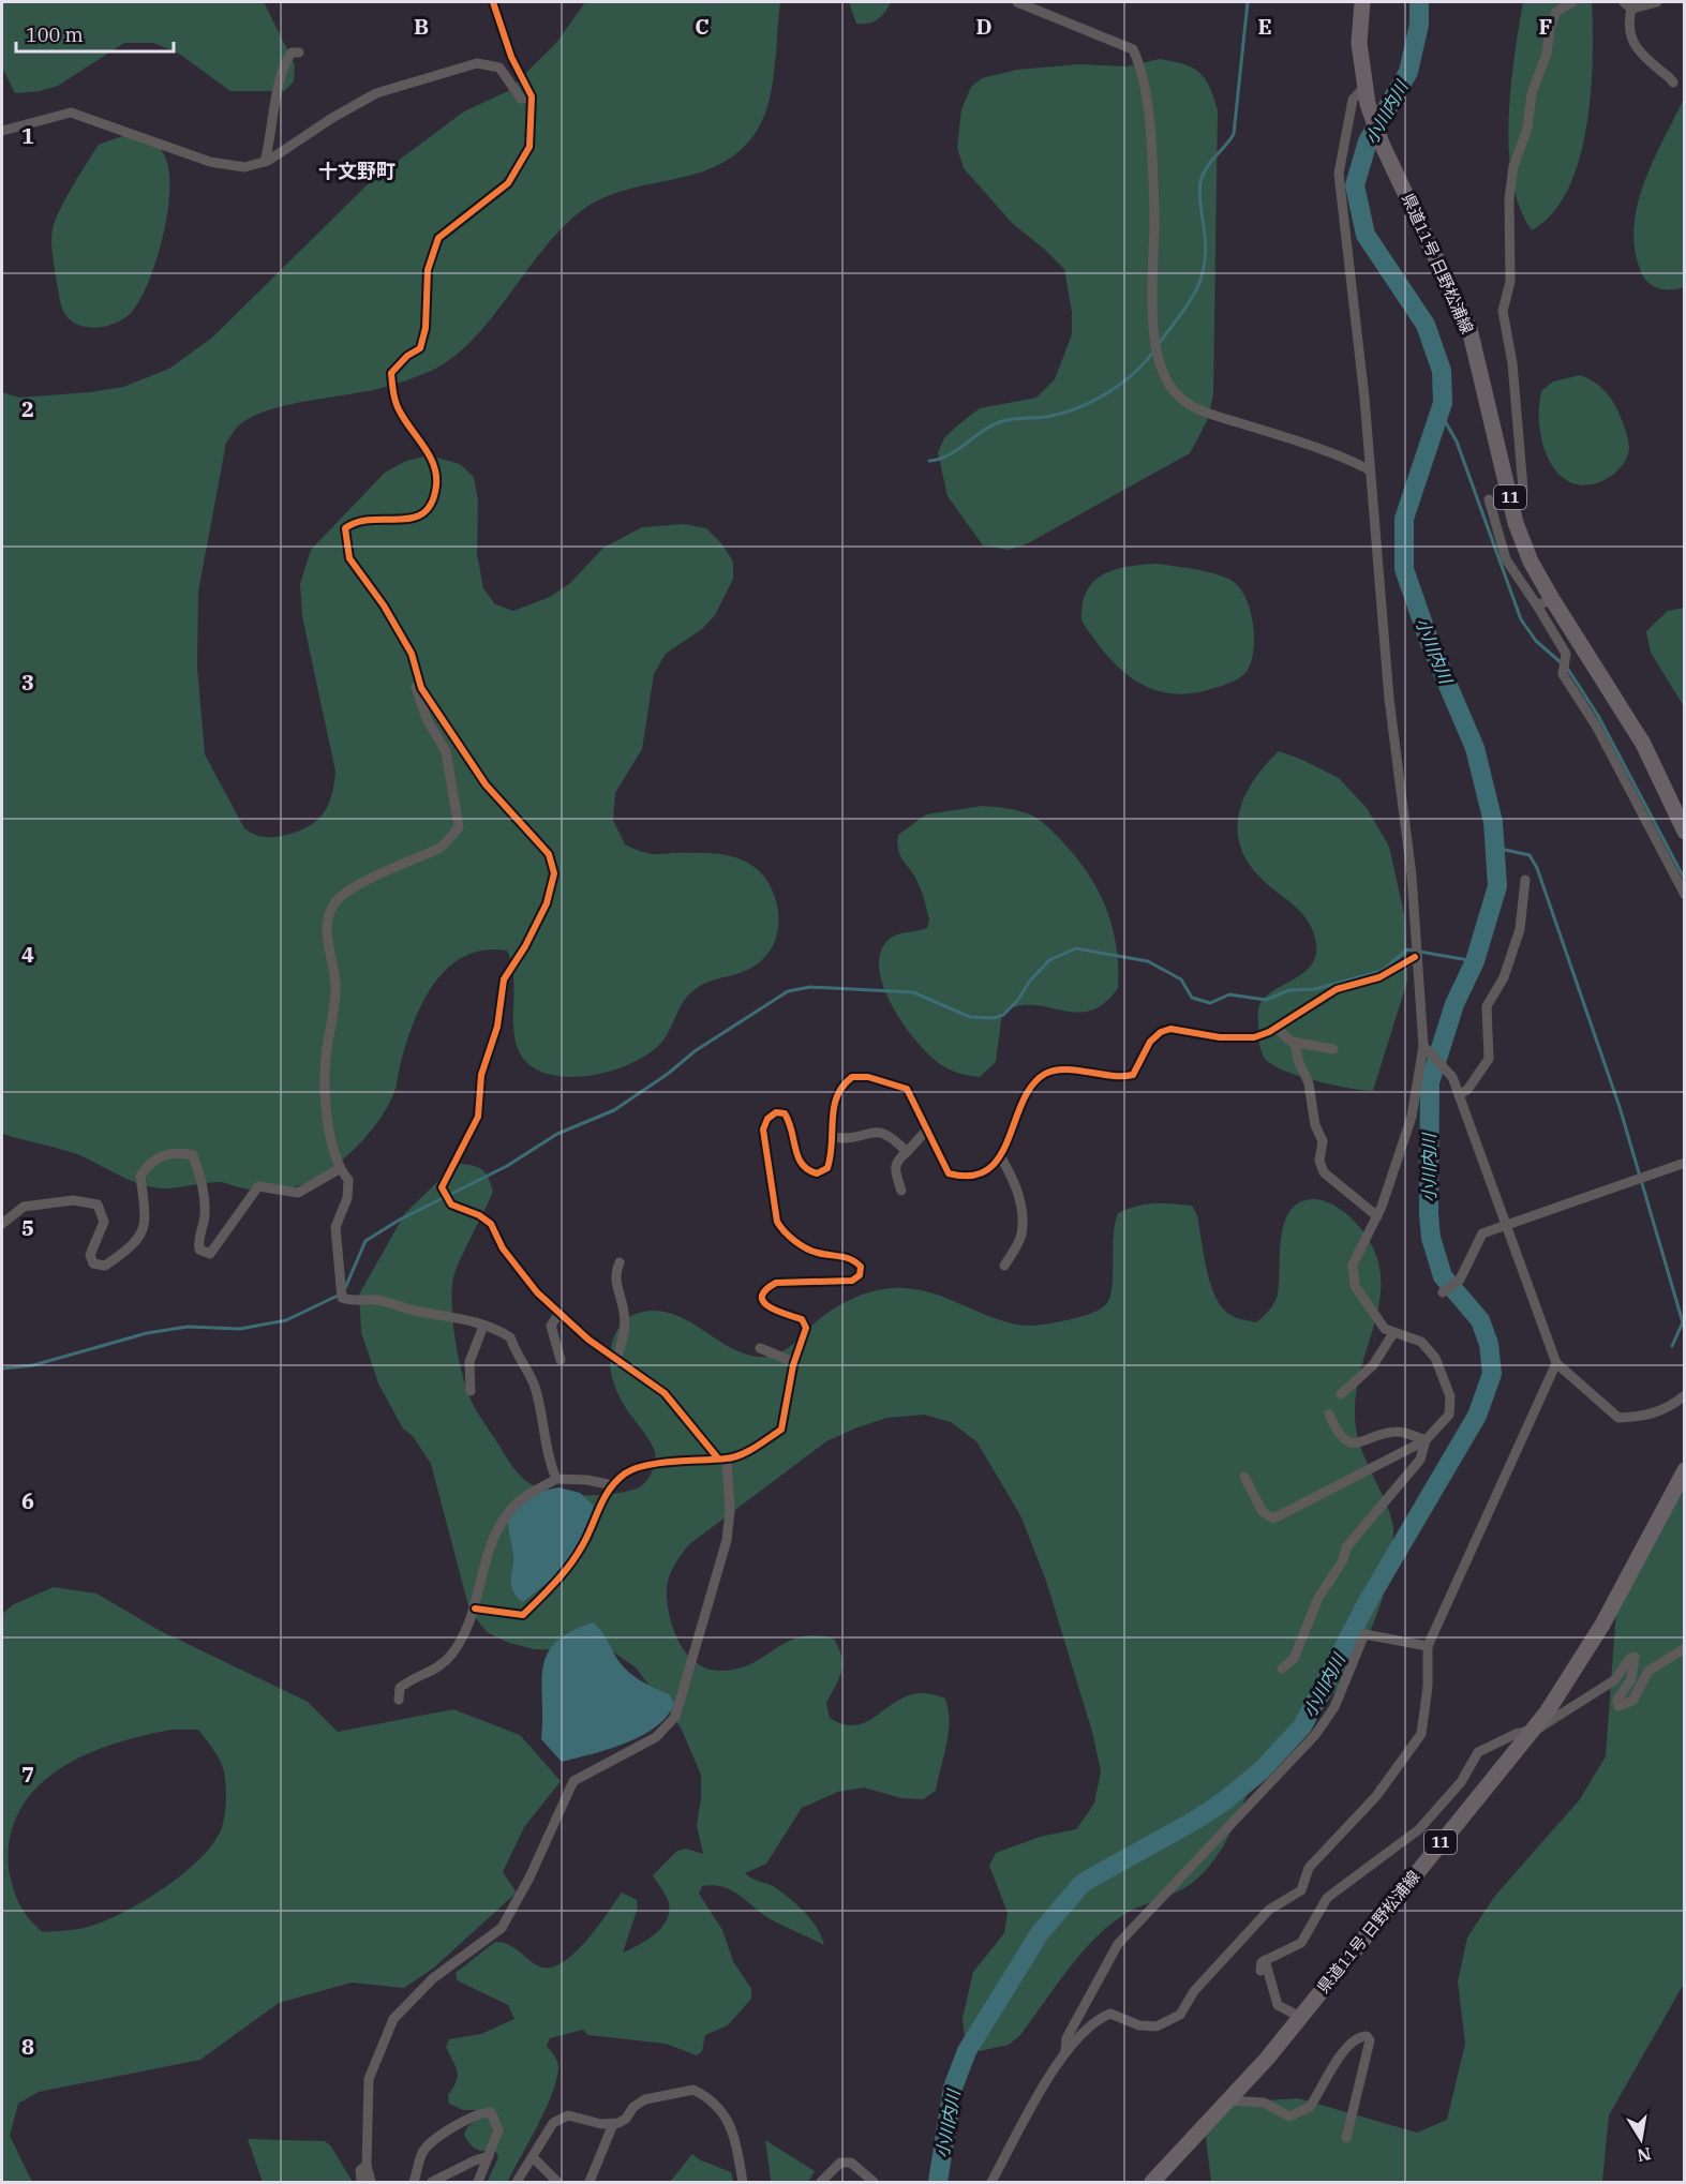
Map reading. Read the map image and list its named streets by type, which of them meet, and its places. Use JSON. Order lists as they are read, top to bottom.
{
  "streets": {
    "main road": ["県道11号 日野松浦線", "11"]
  },
  "districts": ["十文野町"],
  "water": ["小川内川"],
  "scale_bar": "100 m",
  "north": "bottom",
  "grid": {
    "columns": [
      "B",
      "C",
      "D",
      "E",
      "F"
    ],
    "rows": [
      "1",
      "2",
      "3",
      "4",
      "5",
      "6",
      "7",
      "8"
    ]
  }
}
